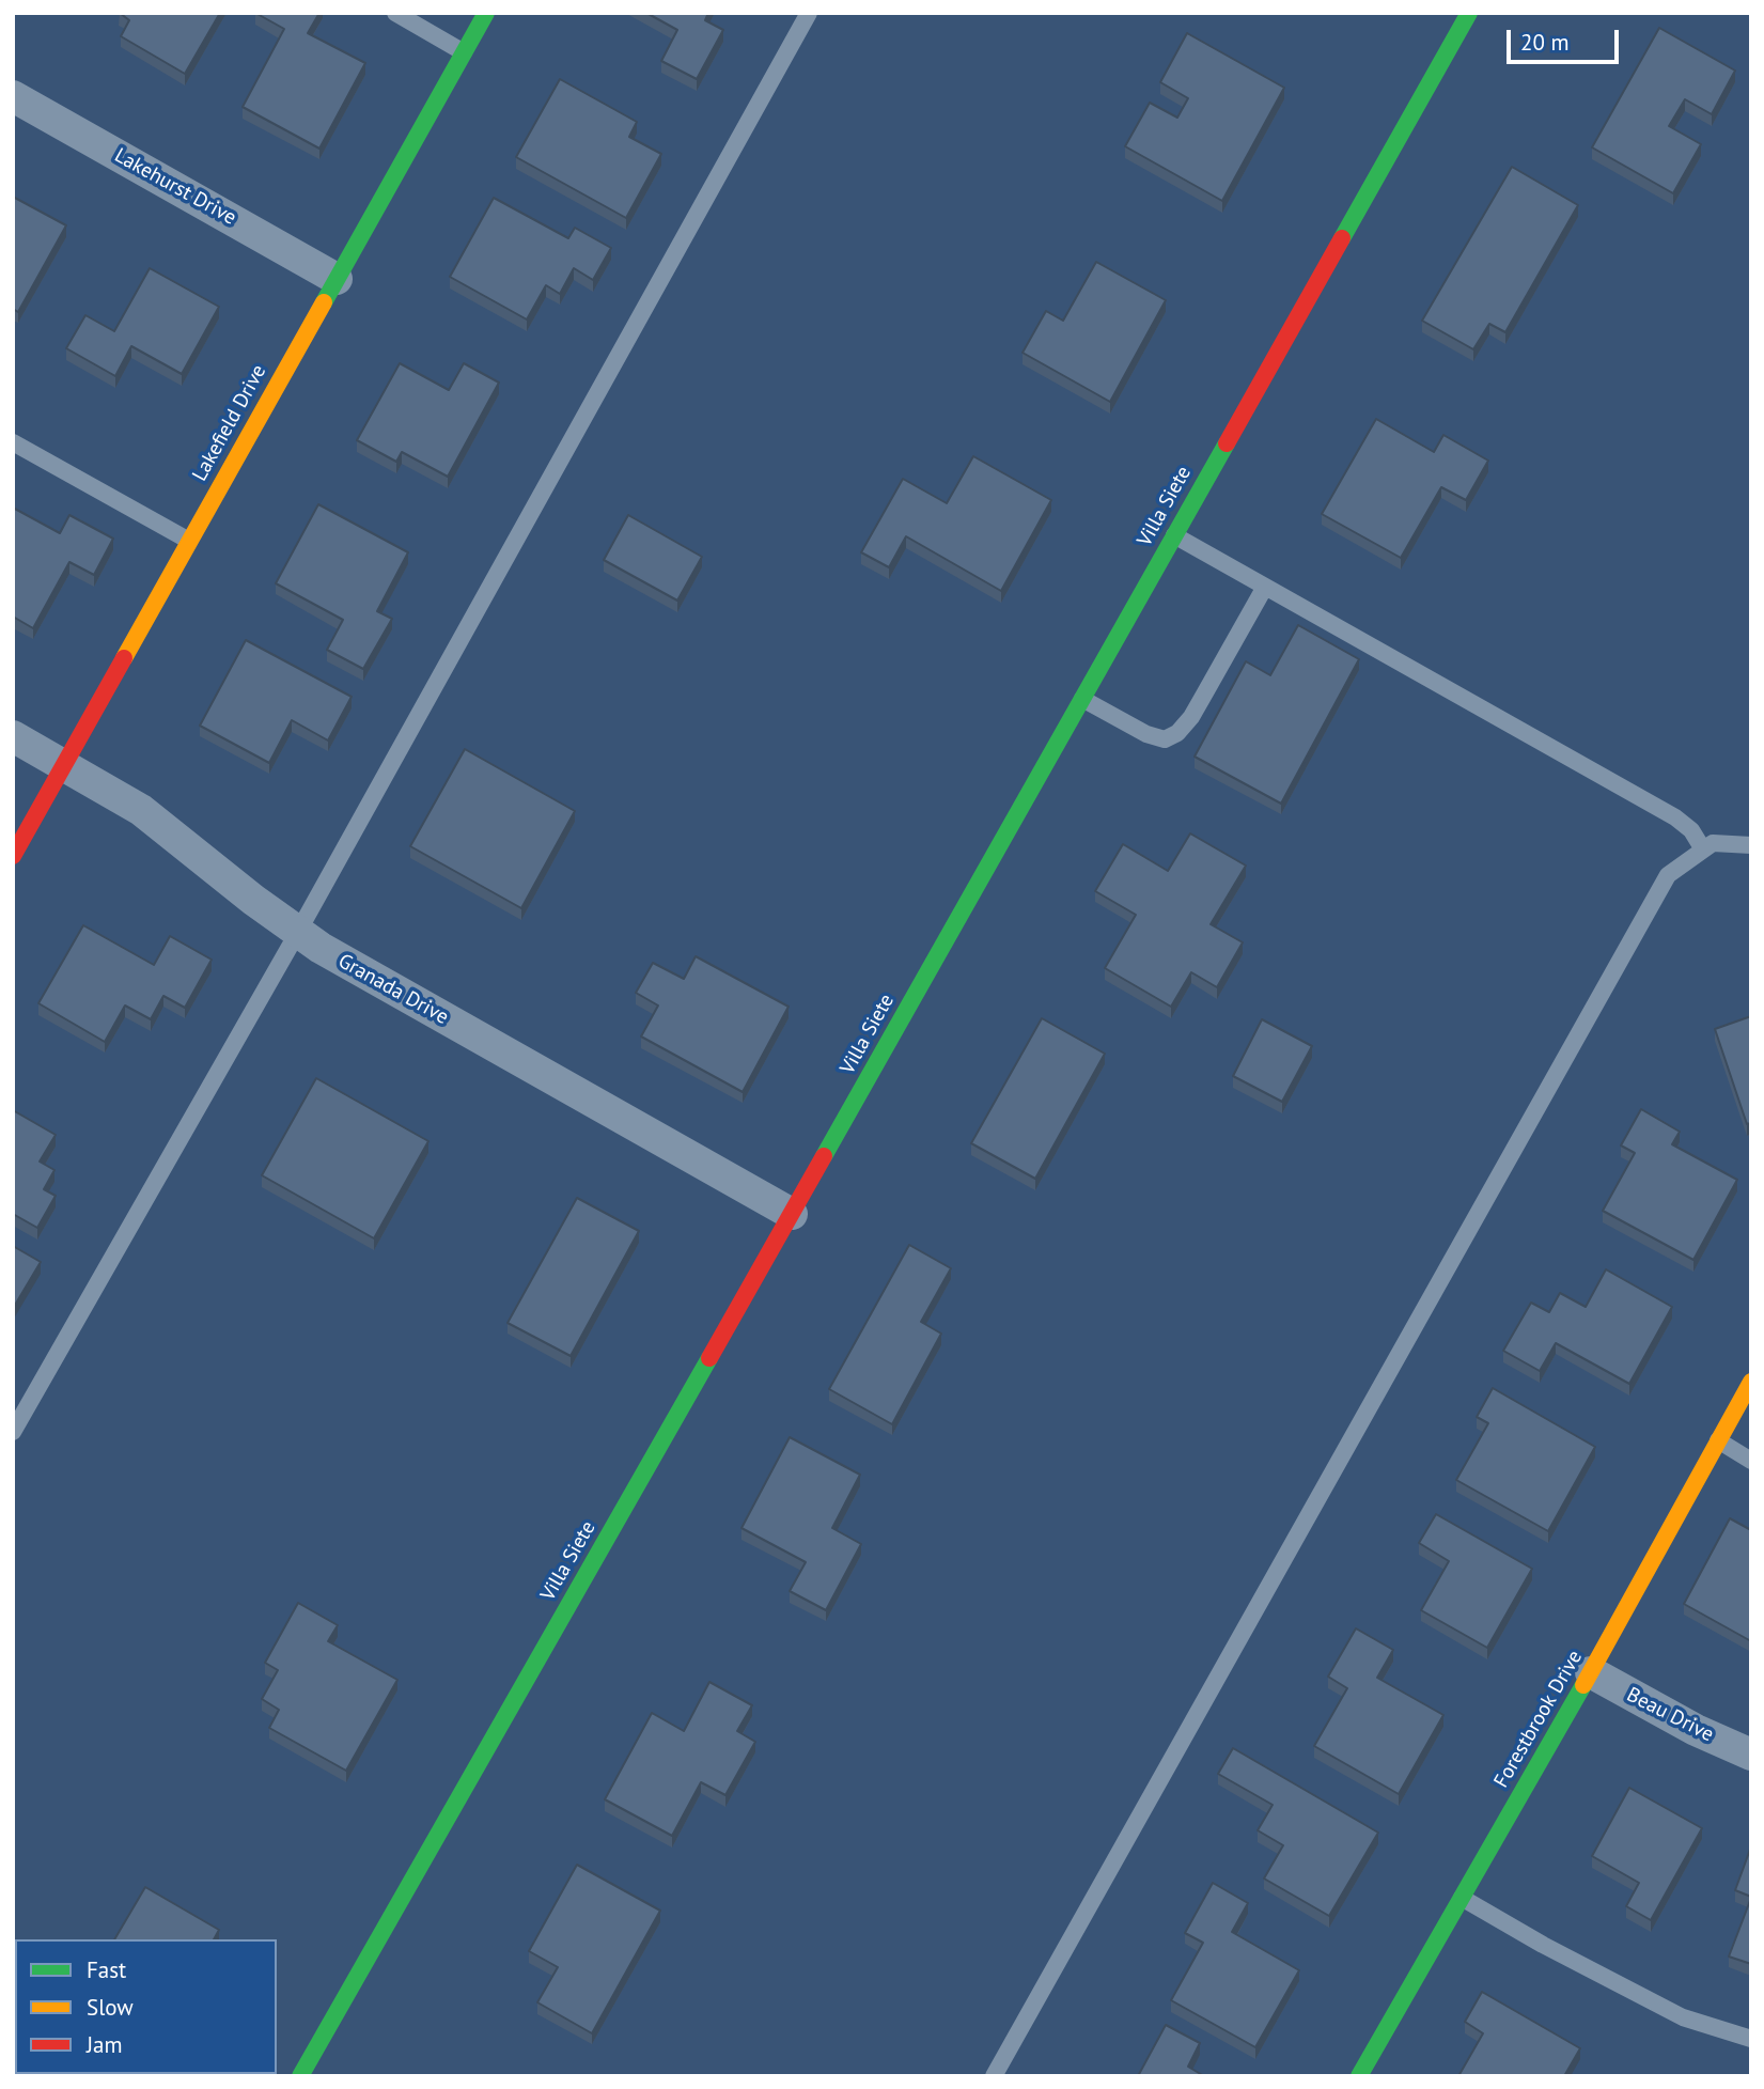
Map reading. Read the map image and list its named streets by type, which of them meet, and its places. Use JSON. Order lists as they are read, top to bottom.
{
  "streets": {
    "street": [
      "Lakehurst Drive",
      "Lakefield Drive",
      "Villa Siete",
      "Granada Drive",
      "Beau Drive",
      "Forestbrook Drive"
    ]
  },
  "crossings": [
    ["Lakehurst Drive", "Lakefield Drive"],
    ["Lakefield Drive", "Granada Drive"],
    ["Villa Siete", "Granada Drive"],
    ["Beau Drive", "Forestbrook Drive"]
  ],
  "legend": ["Fast", "Slow", "Jam"],
  "scale_bar": "20 m"
}
